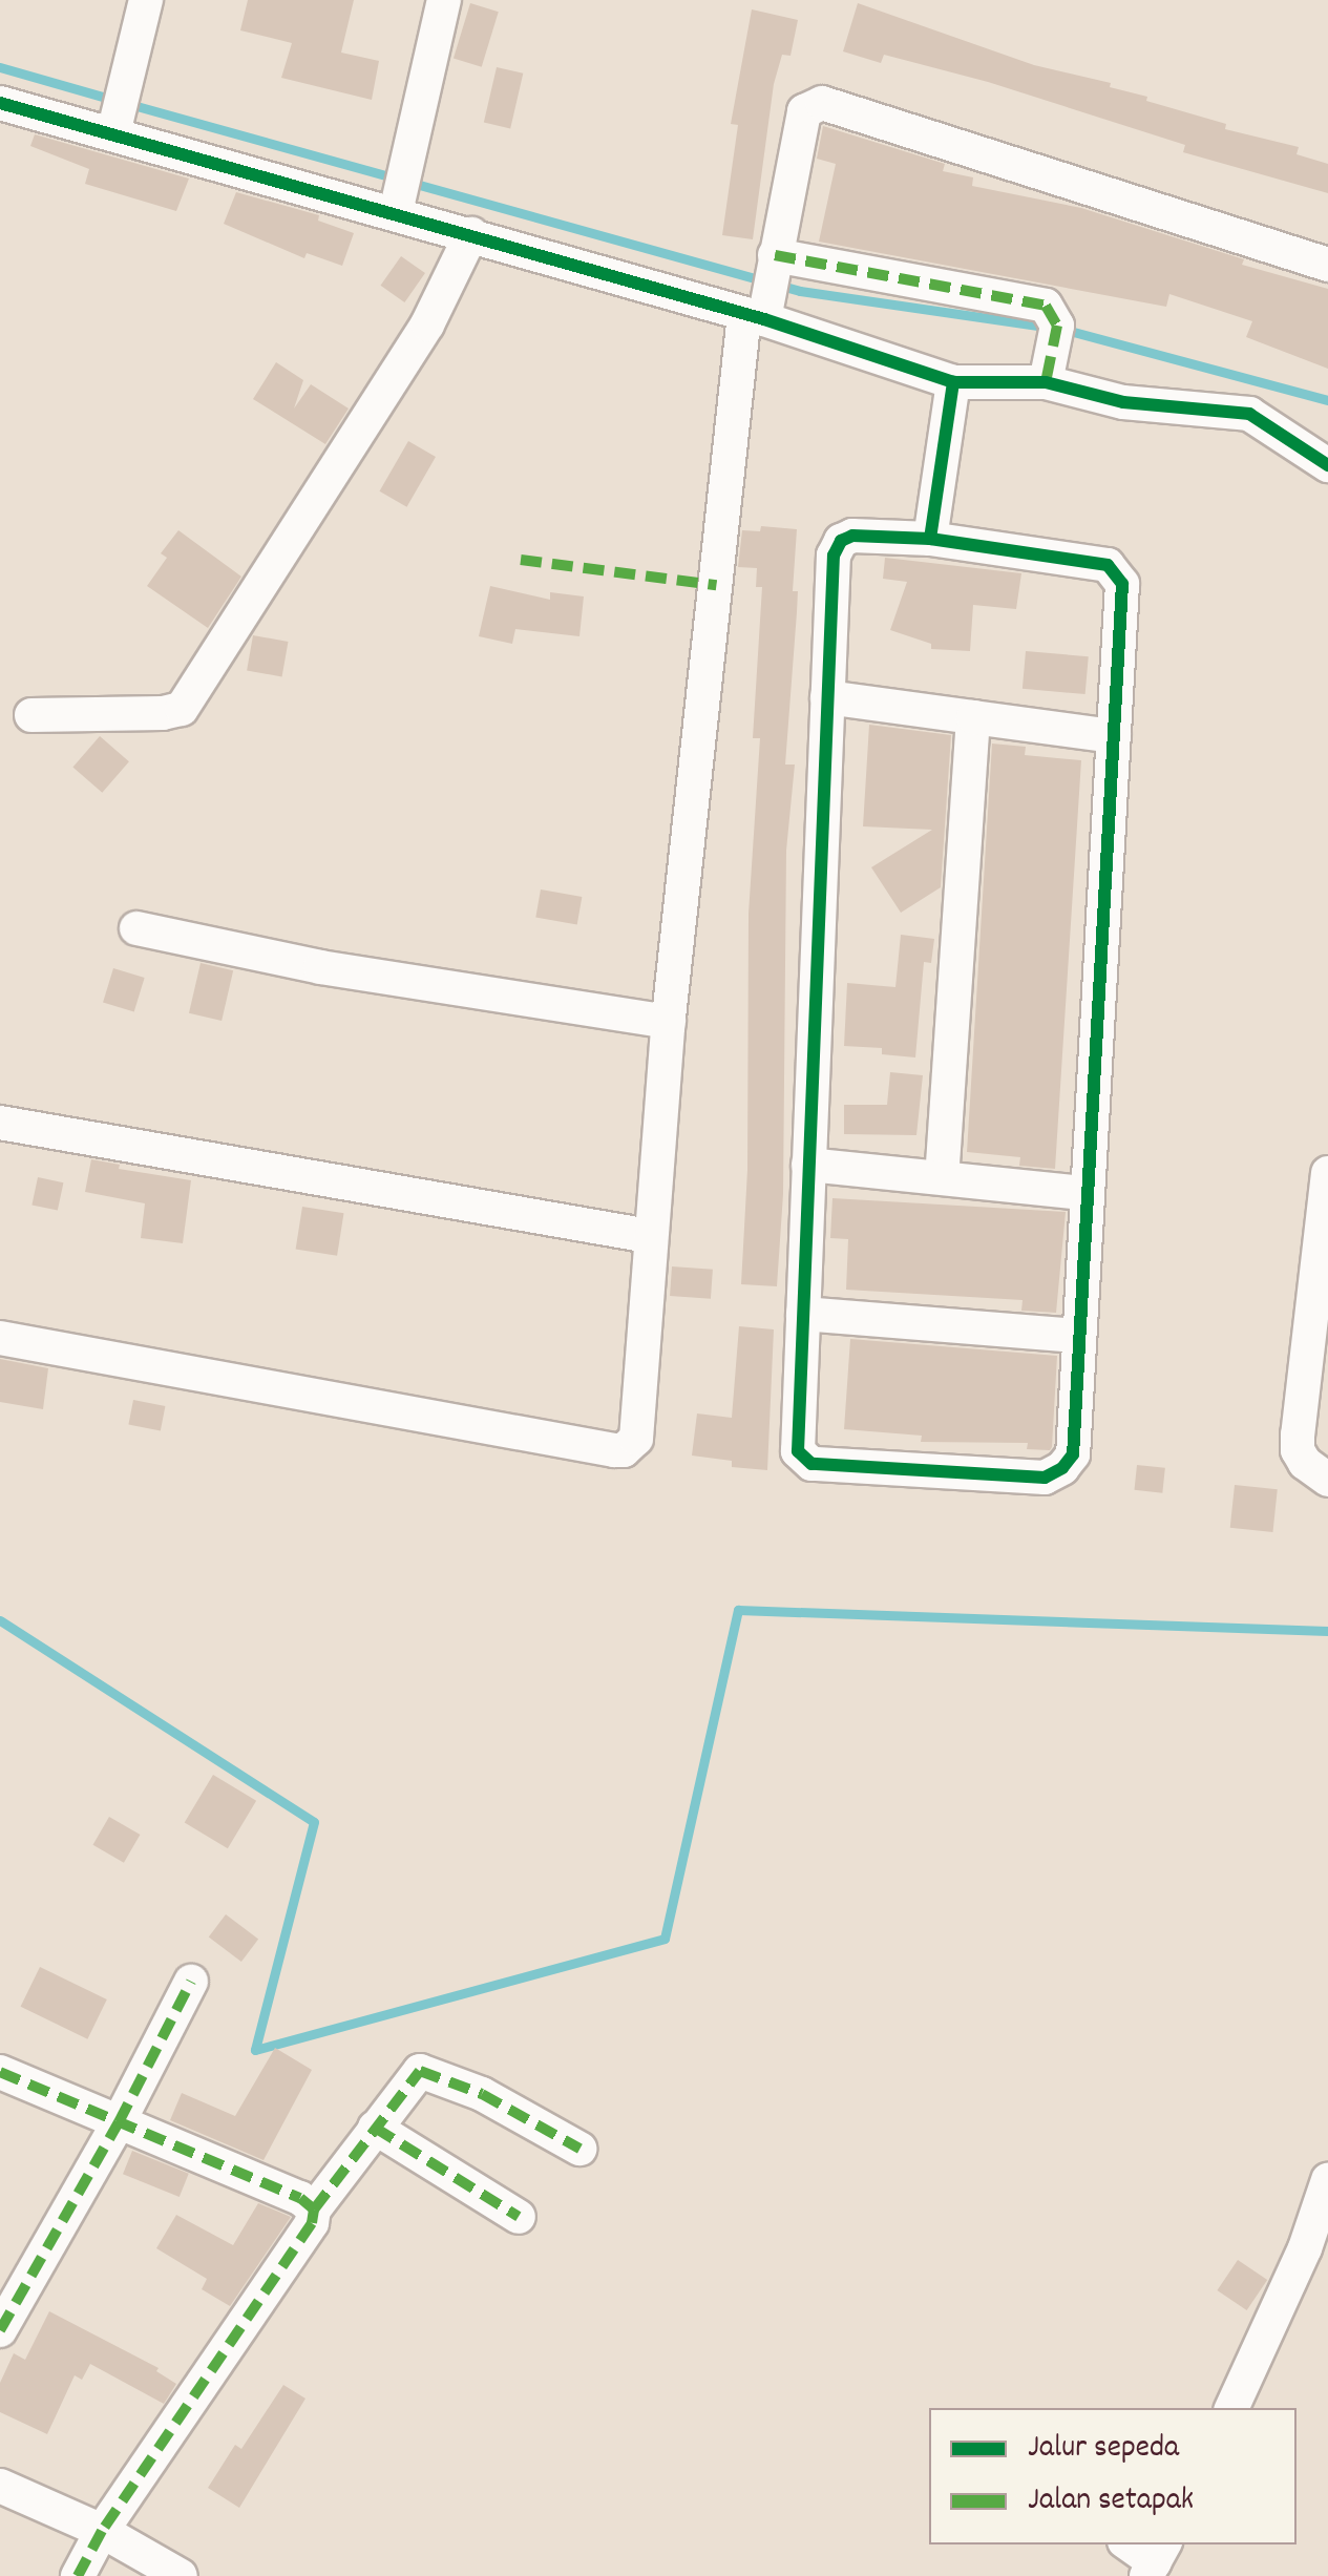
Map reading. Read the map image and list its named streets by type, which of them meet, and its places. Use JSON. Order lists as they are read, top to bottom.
{
  "legend": ["Jalur sepeda", "Jalan setapak"]
}
